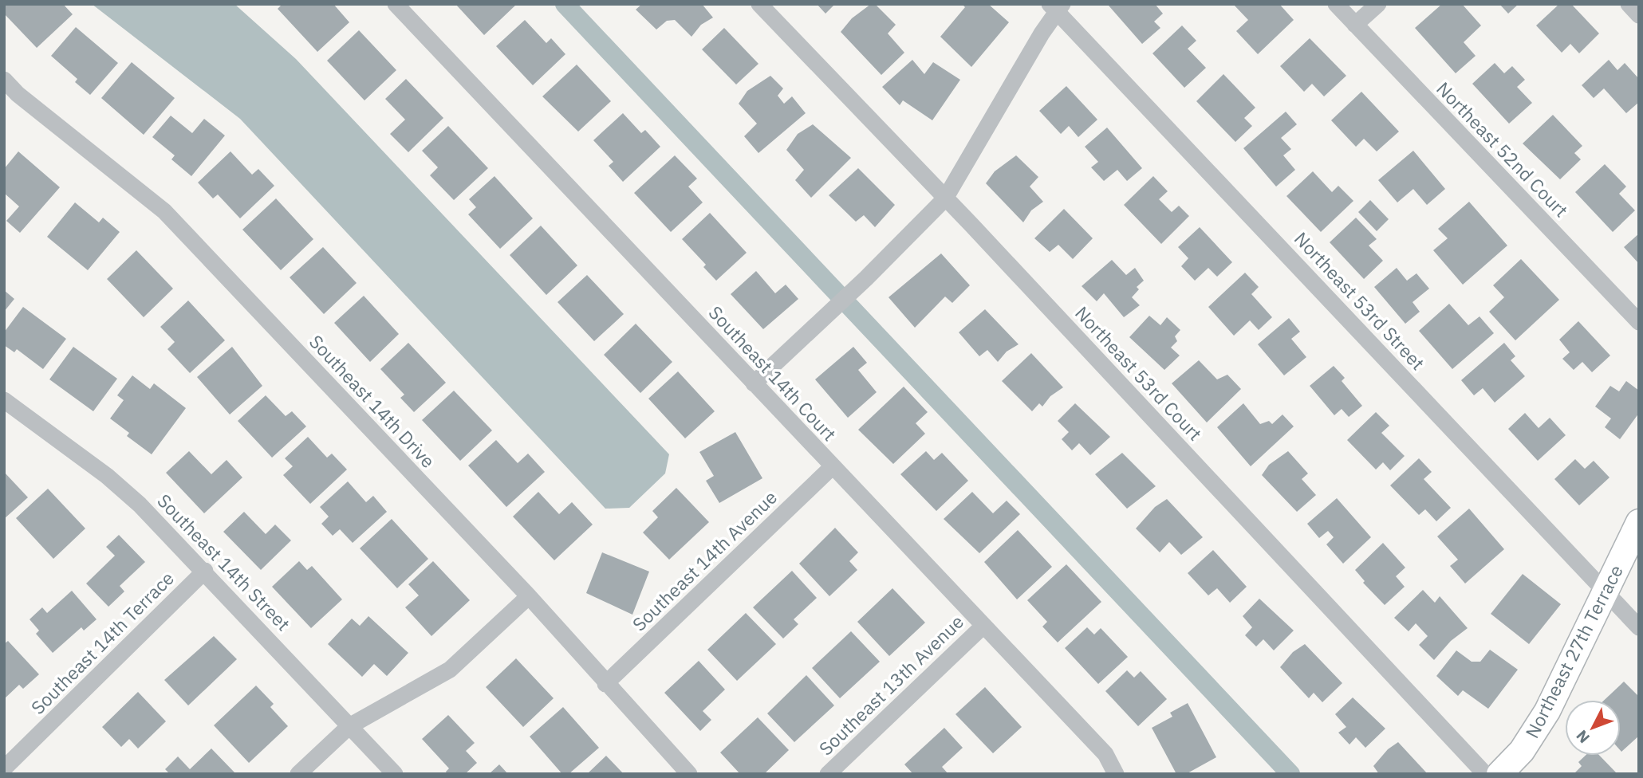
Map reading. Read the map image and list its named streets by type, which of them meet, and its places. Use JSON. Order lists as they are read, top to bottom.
{
  "streets": {
    "street": [
      "Northeast 52nd Court",
      "Northeast 53rd Street",
      "Southeast 14th Court",
      "Northeast 53rd Court",
      "Southeast 14th Drive",
      "Southeast 14th Avenue",
      "Southeast 14th Street",
      "Southeast 14th Terrace",
      "Northeast 27th Terrace",
      "Southeast 13th Avenue"
    ]
  },
  "crossings": [
    ["Northeast 53rd Street", "Northeast 27th Terrace"],
    ["Southeast 14th Court", "Southeast 14th Avenue"],
    ["Southeast 14th Court", "Southeast 13th Avenue"],
    ["Southeast 14th Drive", "Southeast 14th Avenue"],
    ["Southeast 14th Street", "Southeast 14th Terrace"]
  ],
  "north": "bottom left"
}
